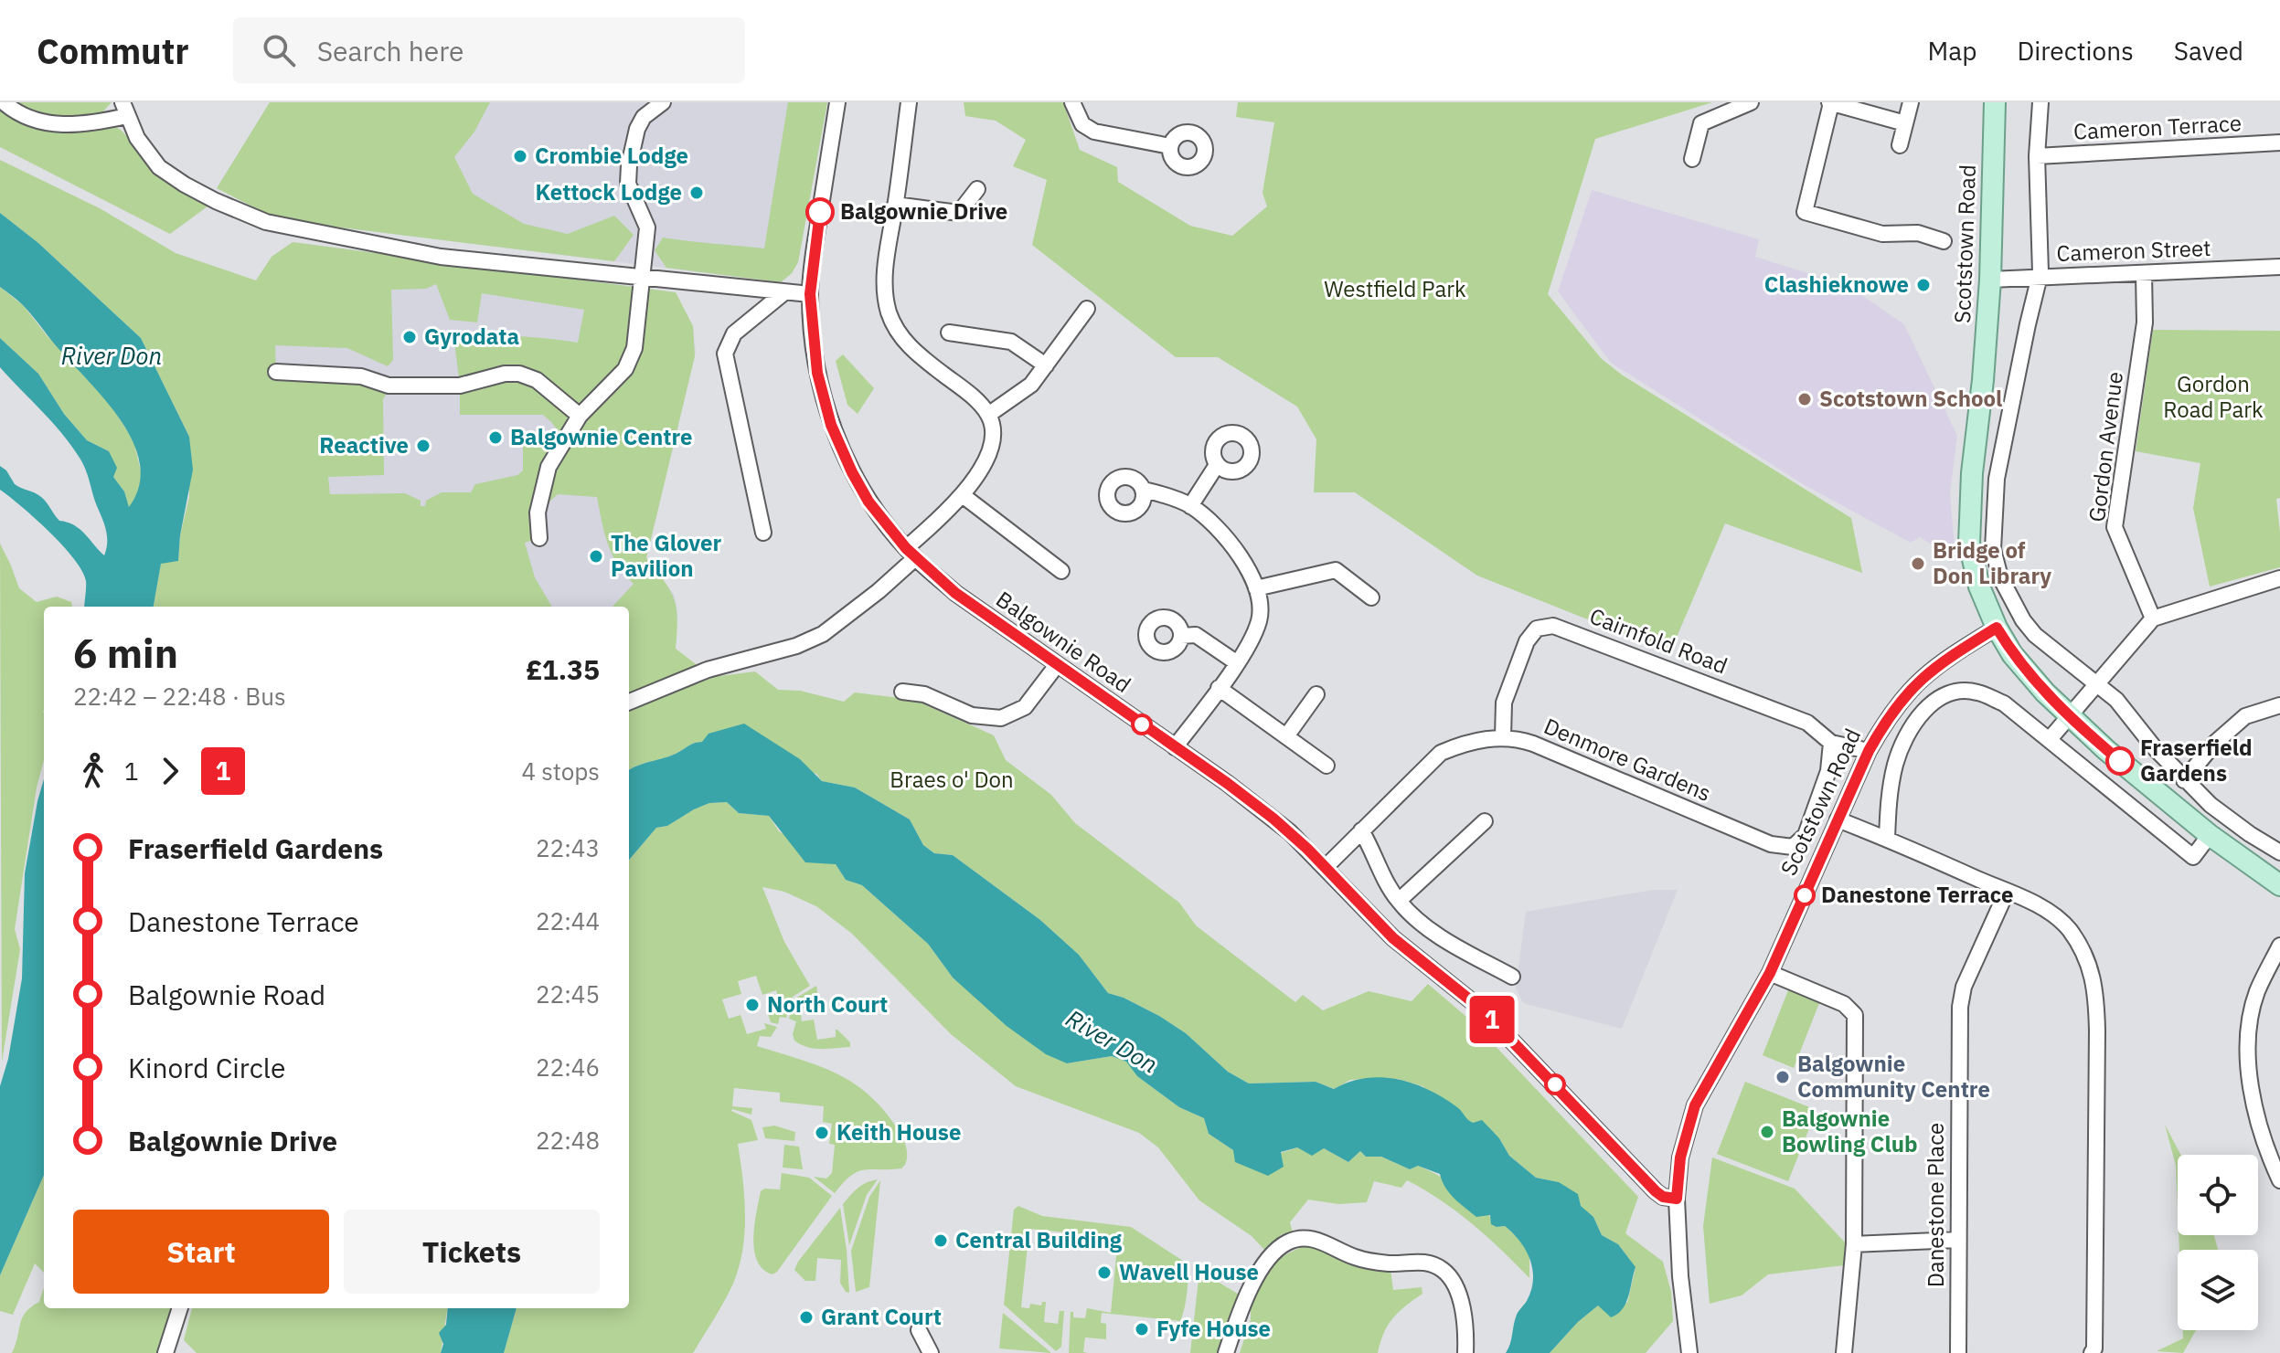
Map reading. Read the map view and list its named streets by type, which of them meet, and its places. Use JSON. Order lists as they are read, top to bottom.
{
  "streets": {
    "main road": ["Scotstown Road"],
    "street": [
      "Cameron Terrace",
      "Cameron Street",
      "Gordon Avenue",
      "Cairnfold Road",
      "Balgownie Road",
      "Denmore Gardens",
      "Danestone Place"
    ]
  },
  "crossings": [
    ["Scotstown Road", "Cameron Street"],
    ["Scotstown Road", "Cairnfold Road"],
    ["Scotstown Road", "Balgownie Road"],
    ["Cameron Street", "Gordon Avenue"],
    ["Cairnfold Road", "Denmore Gardens"],
    ["Balgownie Road", "Denmore Gardens"]
  ],
  "water": ["River Don"],
  "parks": ["Westfield Park", "Gordon Road Park", "Braes o' Don"],
  "places": [
    "Crombie Lodge",
    "Kettock Lodge",
    "Balgownie Drive",
    "Clashieknowe",
    "Gyrodata",
    "Scotstown School",
    "Balgownie Centre",
    "Reactive",
    "The Glover Pavilion",
    "Bridge of Don Library",
    "Fraserfield Gardens",
    "Danestone Terrace",
    "North Court",
    "Balgownie Community Centre",
    "Balgownie Bowling Club",
    "Keith House",
    "Central Building",
    "Wavell House",
    "Grant Court",
    "Fyfe House"
  ],
  "lines": ["bus line 1"],
  "page": {
    "header": "Commutr",
    "search": "Search here",
    "nav": ["Map", "Directions", "Saved"],
    "on_map": "1",
    "heading": ["6 min", "22:42 – 22:48 · Bus", "£1.35"],
    "legs": ["1", "1", "4 stops"],
    "list": [
      {
        "name": "Fraserfield Gardens",
        "value": "22:43"
      },
      {
        "name": "Danestone Terrace",
        "value": "22:44"
      },
      {
        "name": "Balgownie Road",
        "value": "22:45"
      },
      {
        "name": "Kinord Circle",
        "value": "22:46"
      },
      {
        "name": "Balgownie Drive",
        "value": "22:48"
      }
    ],
    "buttons": ["Start", "Tickets"]
  }
}
